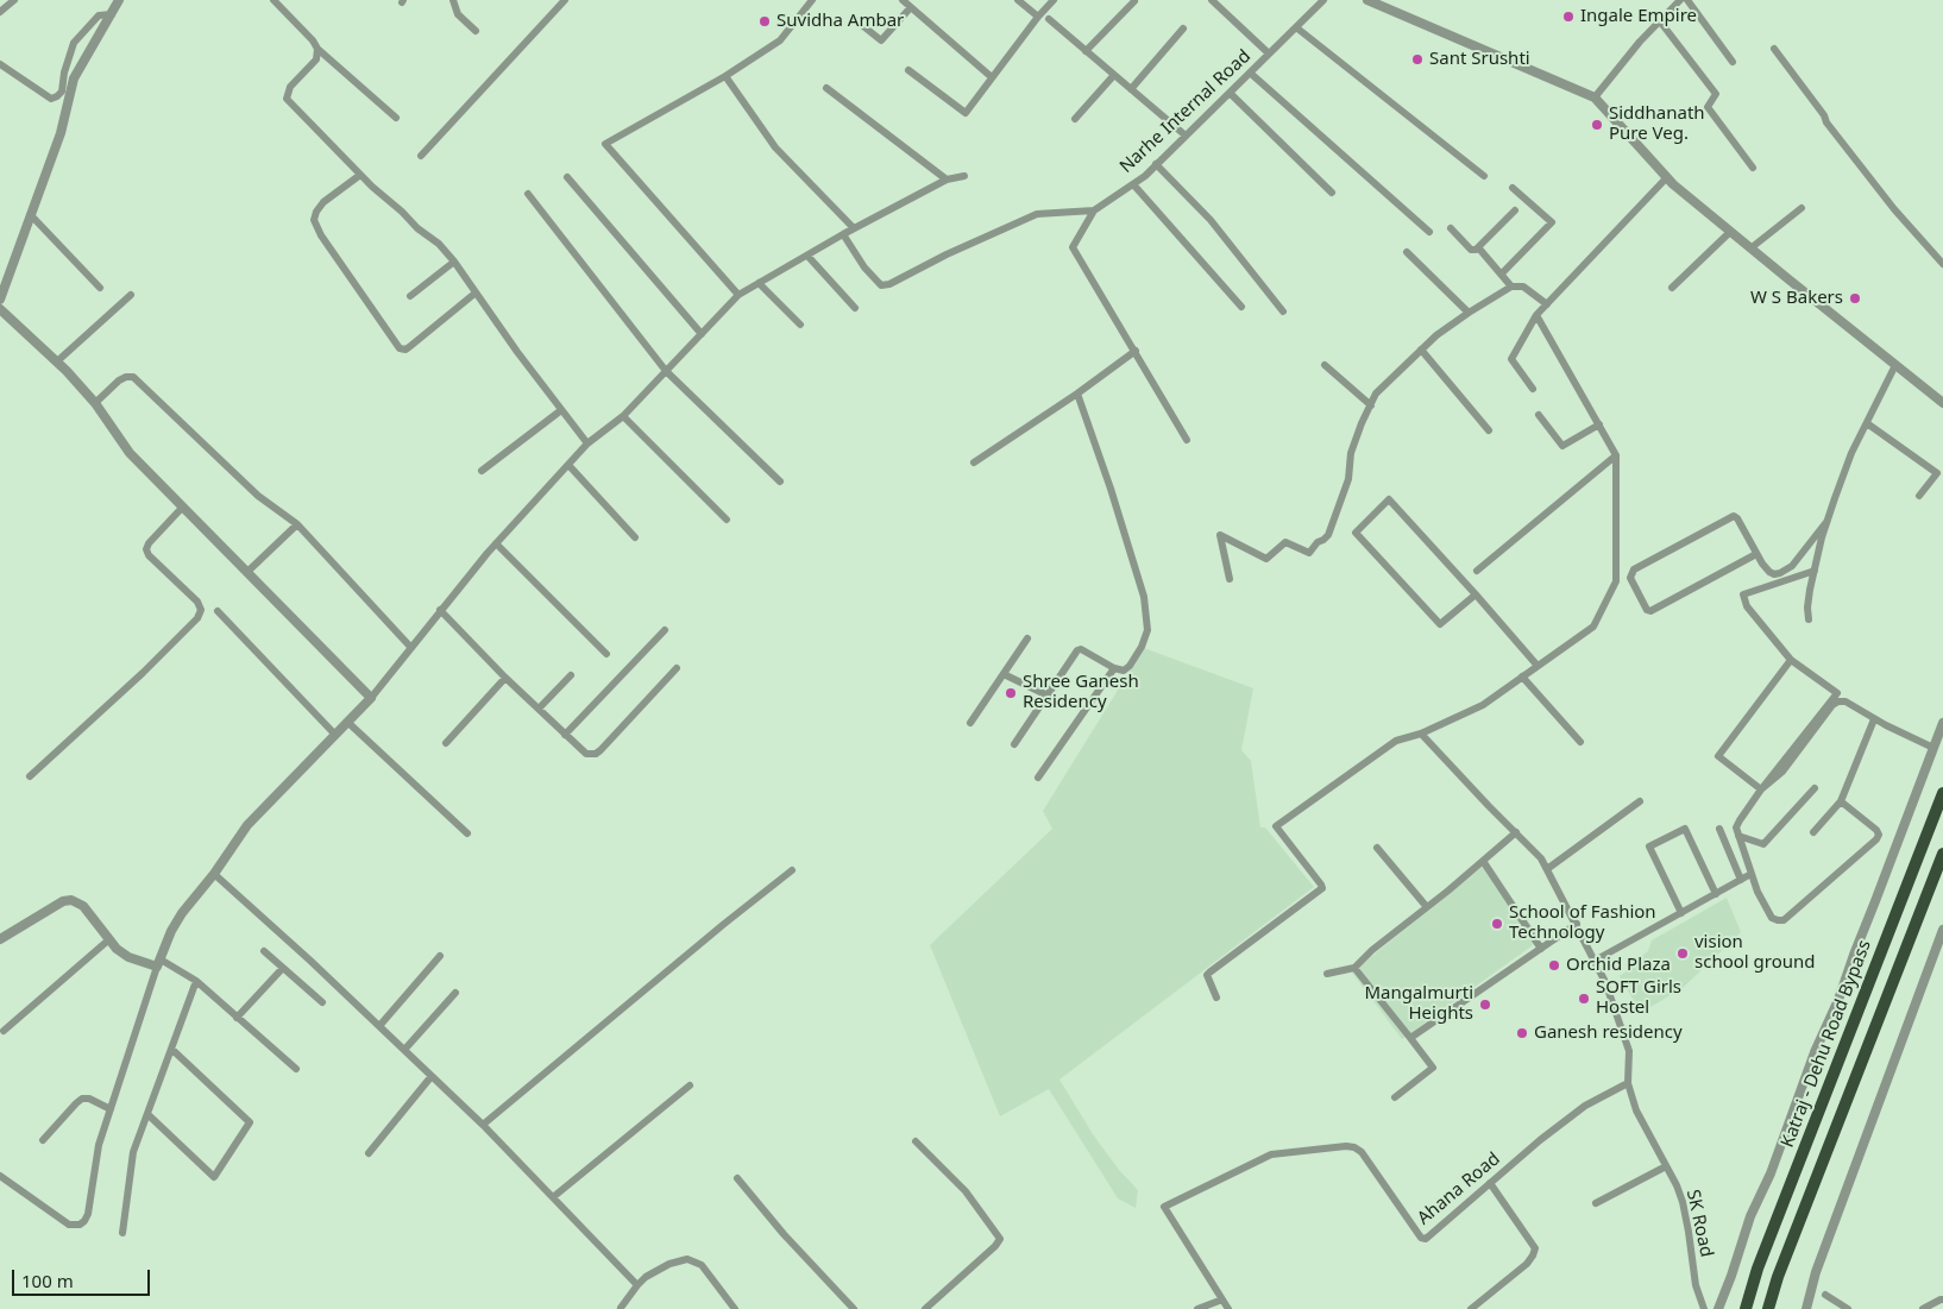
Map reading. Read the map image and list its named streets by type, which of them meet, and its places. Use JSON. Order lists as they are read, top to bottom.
{
  "streets": {
    "highway": ["Katraj - Dehu Road Bypass"],
    "street": ["Narhe Internal Road", "Ahana Road", "SK Road"]
  },
  "crossings": [
    ["Ahana Road", "SK Road"]
  ],
  "places": [
    "Ingale Empire",
    "Suvidha Ambar",
    "Sant Srushti",
    "Siddhanath Pure Veg.",
    "W S Bakers",
    "Shree Ganesh Residency",
    "School of Fashion Technology",
    "vision school ground",
    "Orchid Plaza",
    "SOFT Girls Hostel",
    "Mangalmurti Heights",
    "Ganesh residency"
  ],
  "scale_bar": "100 m"
}
